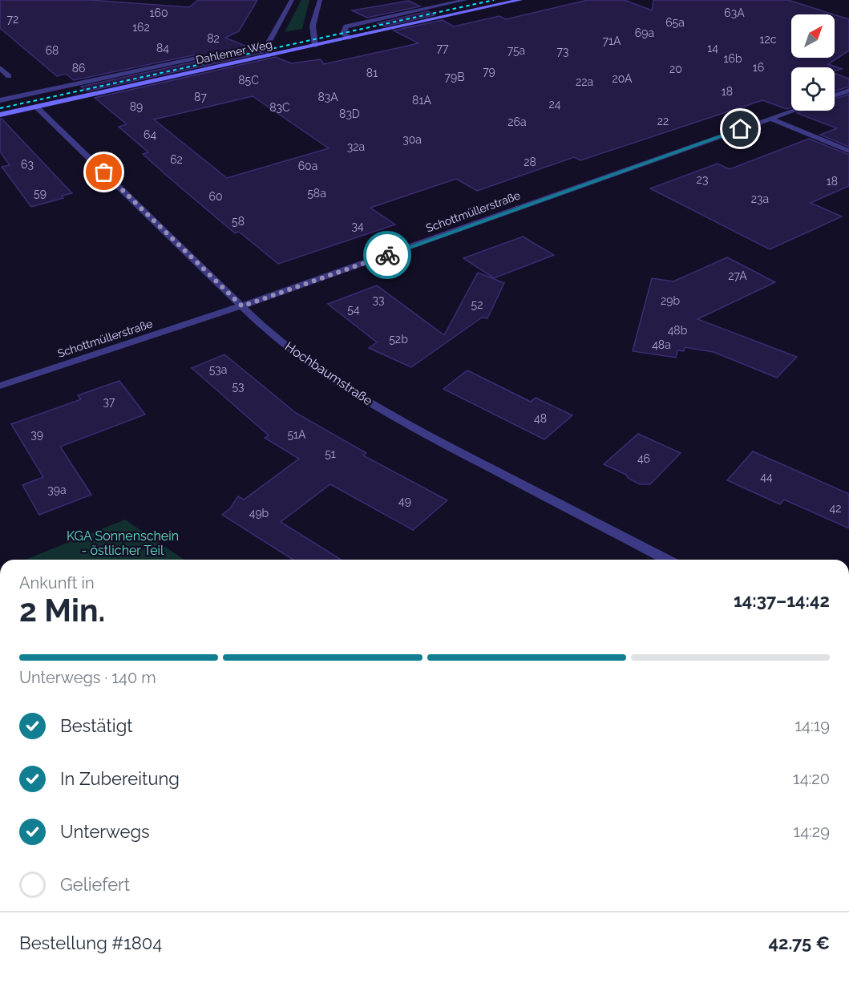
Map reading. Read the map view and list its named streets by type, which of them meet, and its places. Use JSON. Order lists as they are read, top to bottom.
{
  "streets": {
    "main road": ["Dahlemer Weg"],
    "street": ["Schottmüllerstraße", "Hochbaumstraße"]
  },
  "crossings": [
    ["Dahlemer Weg", "Hochbaumstraße"],
    ["Schottmüllerstraße", "Hochbaumstraße"]
  ],
  "parks": ["KGA Sonnenschein - östlicher Teil"],
  "house_numbers": [
    "160",
    "63A",
    "72",
    "65a",
    "162",
    "69a",
    "82",
    "12c",
    "71A",
    "84",
    "77",
    "14",
    "68",
    "75a",
    "73",
    "16b",
    "16",
    "86",
    "20",
    "79",
    "81",
    "79B",
    "20A",
    "85C",
    "22a",
    "18",
    "87",
    "83A",
    "81A",
    "24",
    "89",
    "83C",
    "83D",
    "22",
    "26a",
    "64",
    "30a",
    "32a",
    "62",
    "28",
    "63",
    "60a",
    "23",
    "18",
    "59",
    "58a",
    "60",
    "23a",
    "58",
    "34",
    "27A",
    "33",
    "29b",
    "52",
    "54",
    "48b",
    "52b",
    "48a",
    "53a",
    "53",
    "37",
    "48",
    "39",
    "51A",
    "51",
    "46",
    "44",
    "39a",
    "49",
    "42",
    "49b"
  ],
  "north": "top right",
  "page": {
    "heading": ["2 Min.", "Ankunft in", "14:37–14:42"],
    "panel": ["Bestellung #1804", "42.75 €"],
    "bar": "Unterwegs · 140 m",
    "list": [
      ["Bestätigt", "14:19"],
      ["In Zubereitung", "14:20"],
      ["Unterwegs", "14:29"],
      "Geliefert"
    ]
  }
}
